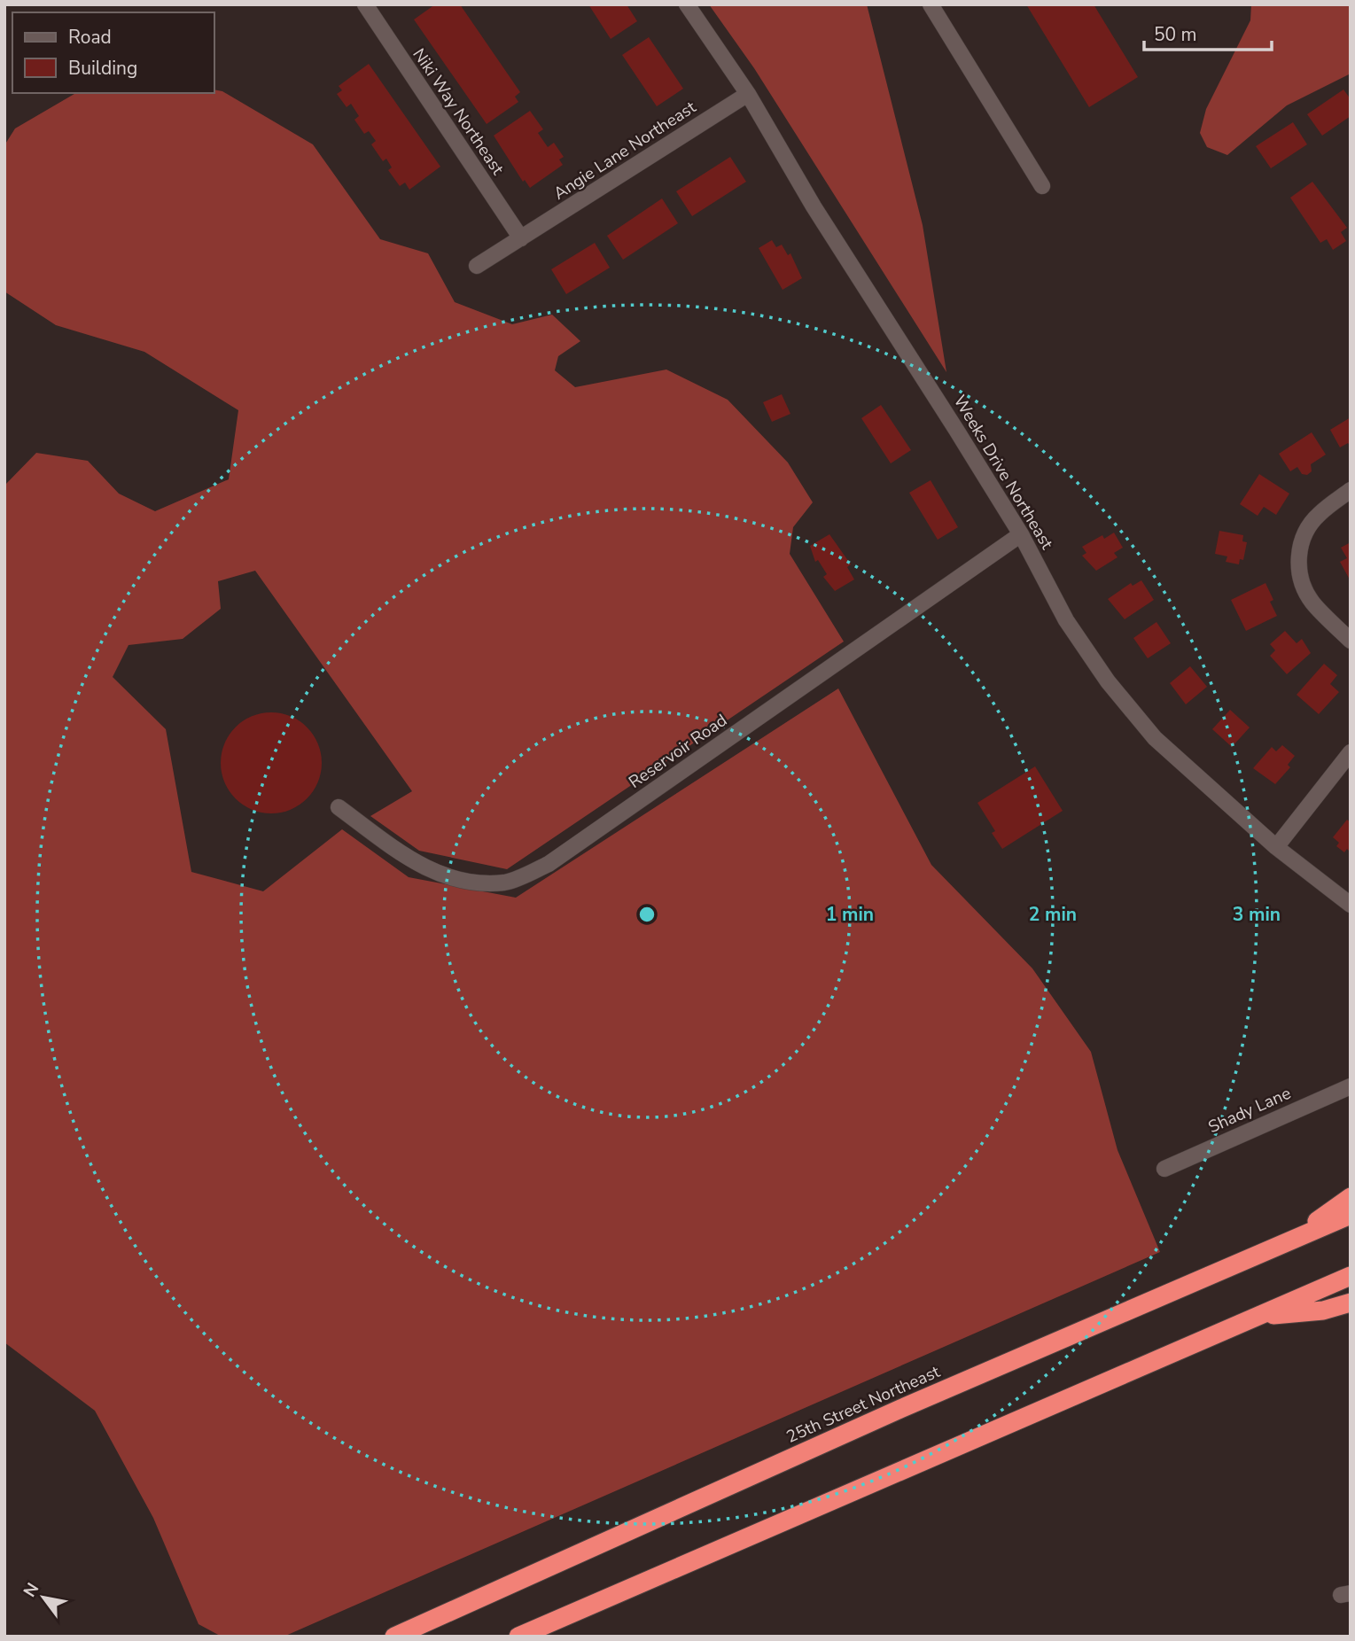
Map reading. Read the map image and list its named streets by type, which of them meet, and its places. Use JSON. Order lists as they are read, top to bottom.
{
  "streets": {
    "highway": ["25th Street Northeast"],
    "street": [
      "Niki Way Northeast",
      "Angie Lane Northeast",
      "Weeks Drive Northeast",
      "Reservoir Road",
      "Shady Lane"
    ]
  },
  "crossings": [
    ["Niki Way Northeast", "Angie Lane Northeast"],
    ["Angie Lane Northeast", "Weeks Drive Northeast"],
    ["Weeks Drive Northeast", "Reservoir Road"]
  ],
  "legend": ["Road", "Building"],
  "scale_bar": "50 m",
  "north": "top left",
  "rings": ["1 min", "2 min", "3 min"]
}
